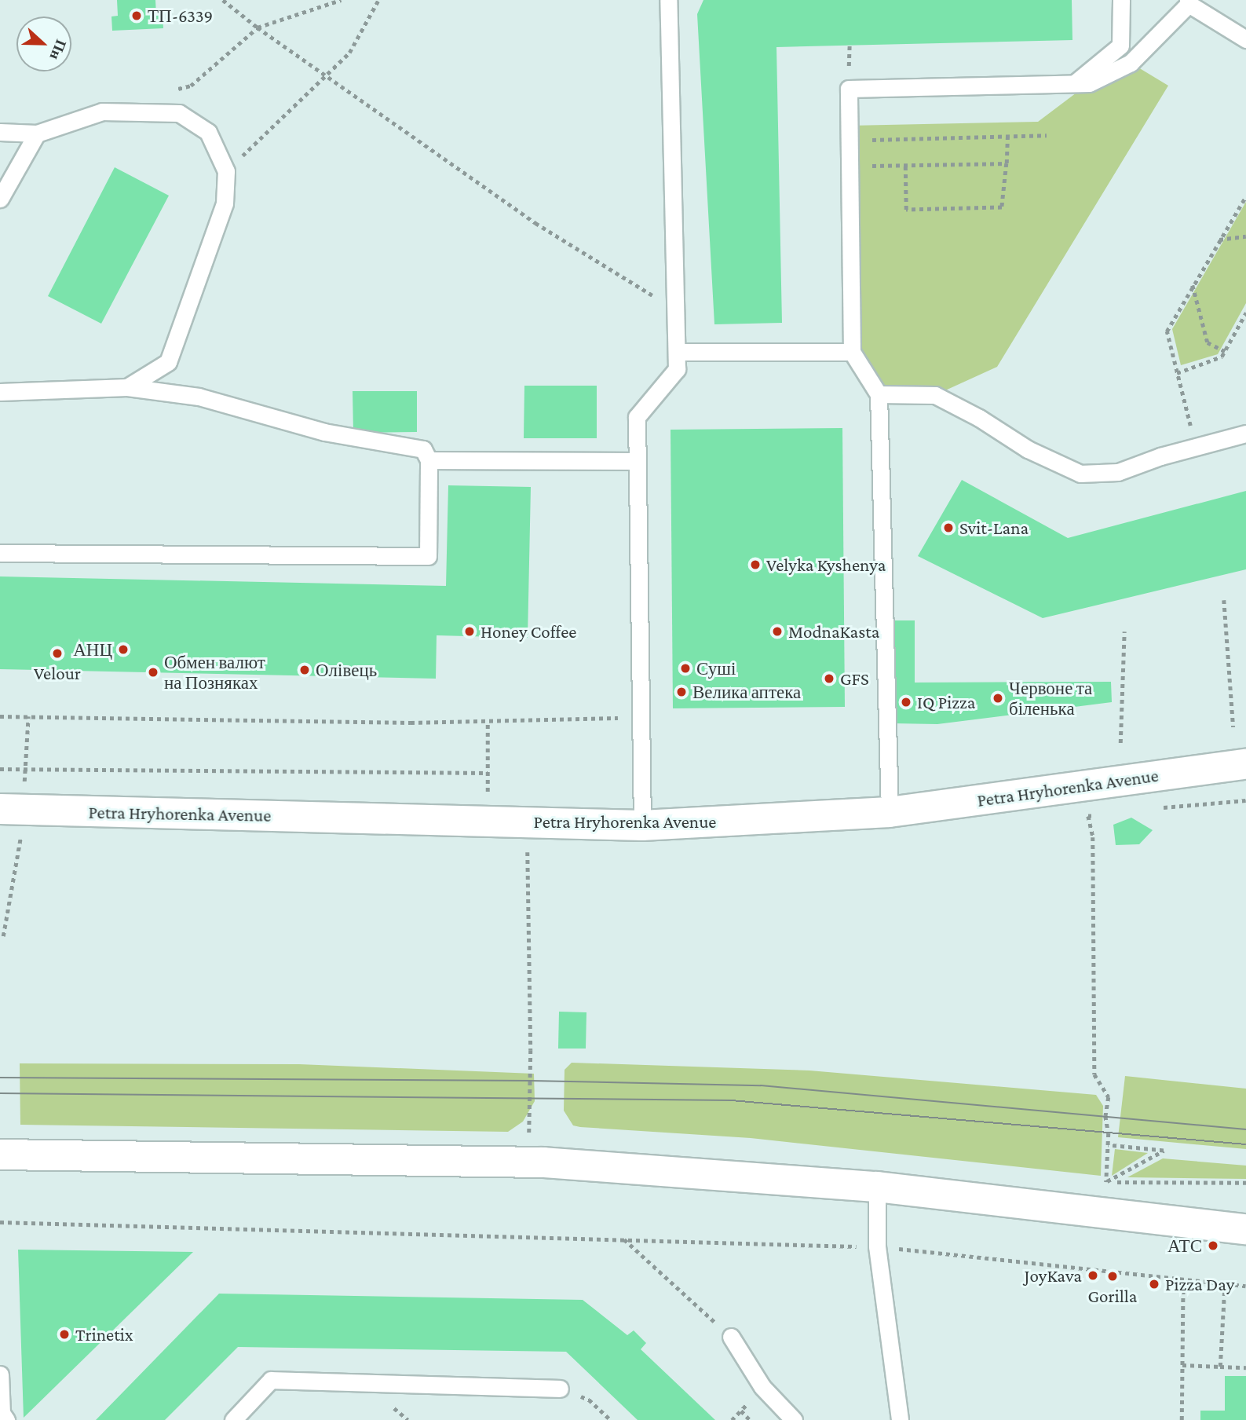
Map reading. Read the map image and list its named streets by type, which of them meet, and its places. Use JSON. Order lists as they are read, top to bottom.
{
  "streets": {
    "main road": ["Petra Hryhorenka Avenue"]
  },
  "places": [
    "ТП-6339",
    "Svit-Lana",
    "Velyka Kyshenya",
    "Honey Coffee",
    "ModnaKasta",
    "АНЦ",
    "Velour",
    "Суші",
    "Олівець",
    "Обмен валют на Позняках",
    "GFS",
    "Велика аптека",
    "Червоне та біленька",
    "IQ Pizza",
    "АТС",
    "JoyKava",
    "Gorilla",
    "Pizza Day",
    "Trinetix"
  ],
  "north": "right"
}
